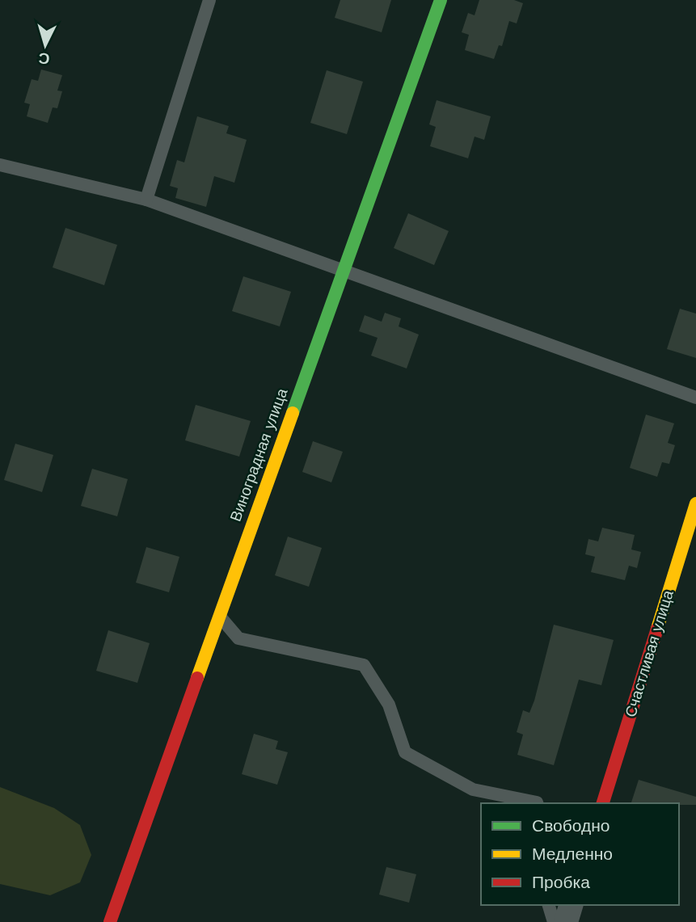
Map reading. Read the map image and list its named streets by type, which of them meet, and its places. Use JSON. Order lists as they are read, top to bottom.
{
  "streets": {
    "street": ["Виноградная улица", "Счастливая улица"]
  },
  "legend": ["Свободно", "Медленно", "Пробка"],
  "north": "bottom"
}
